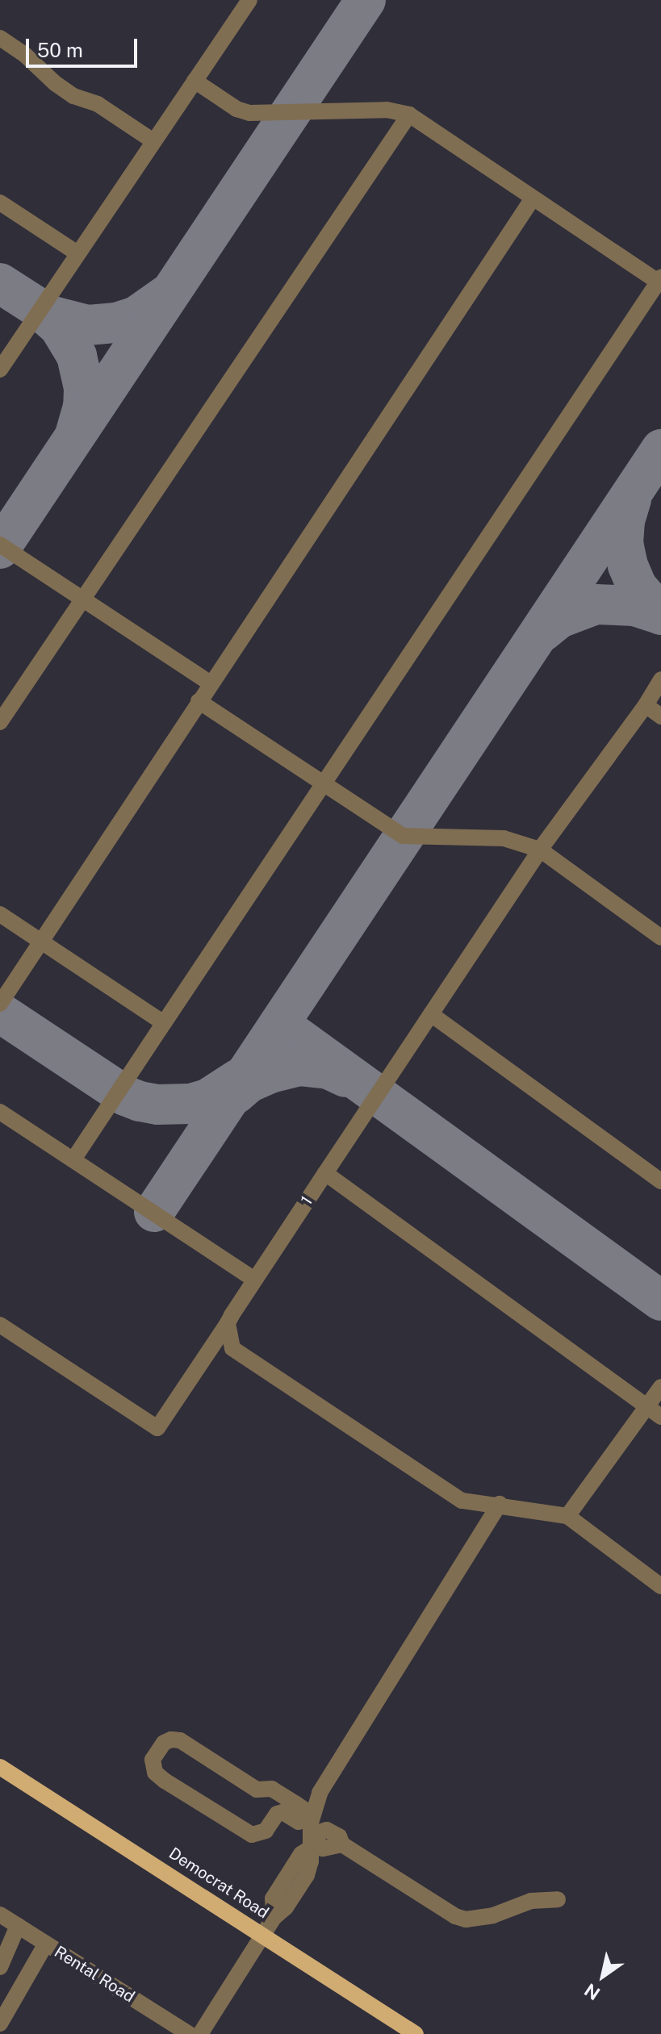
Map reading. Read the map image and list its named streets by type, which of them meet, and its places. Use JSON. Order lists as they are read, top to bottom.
{
  "streets": {
    "main road": ["Democrat Road"],
    "street": ["1", "Rental Road"]
  },
  "scale_bar": "50 m",
  "north": "bottom left"
}
